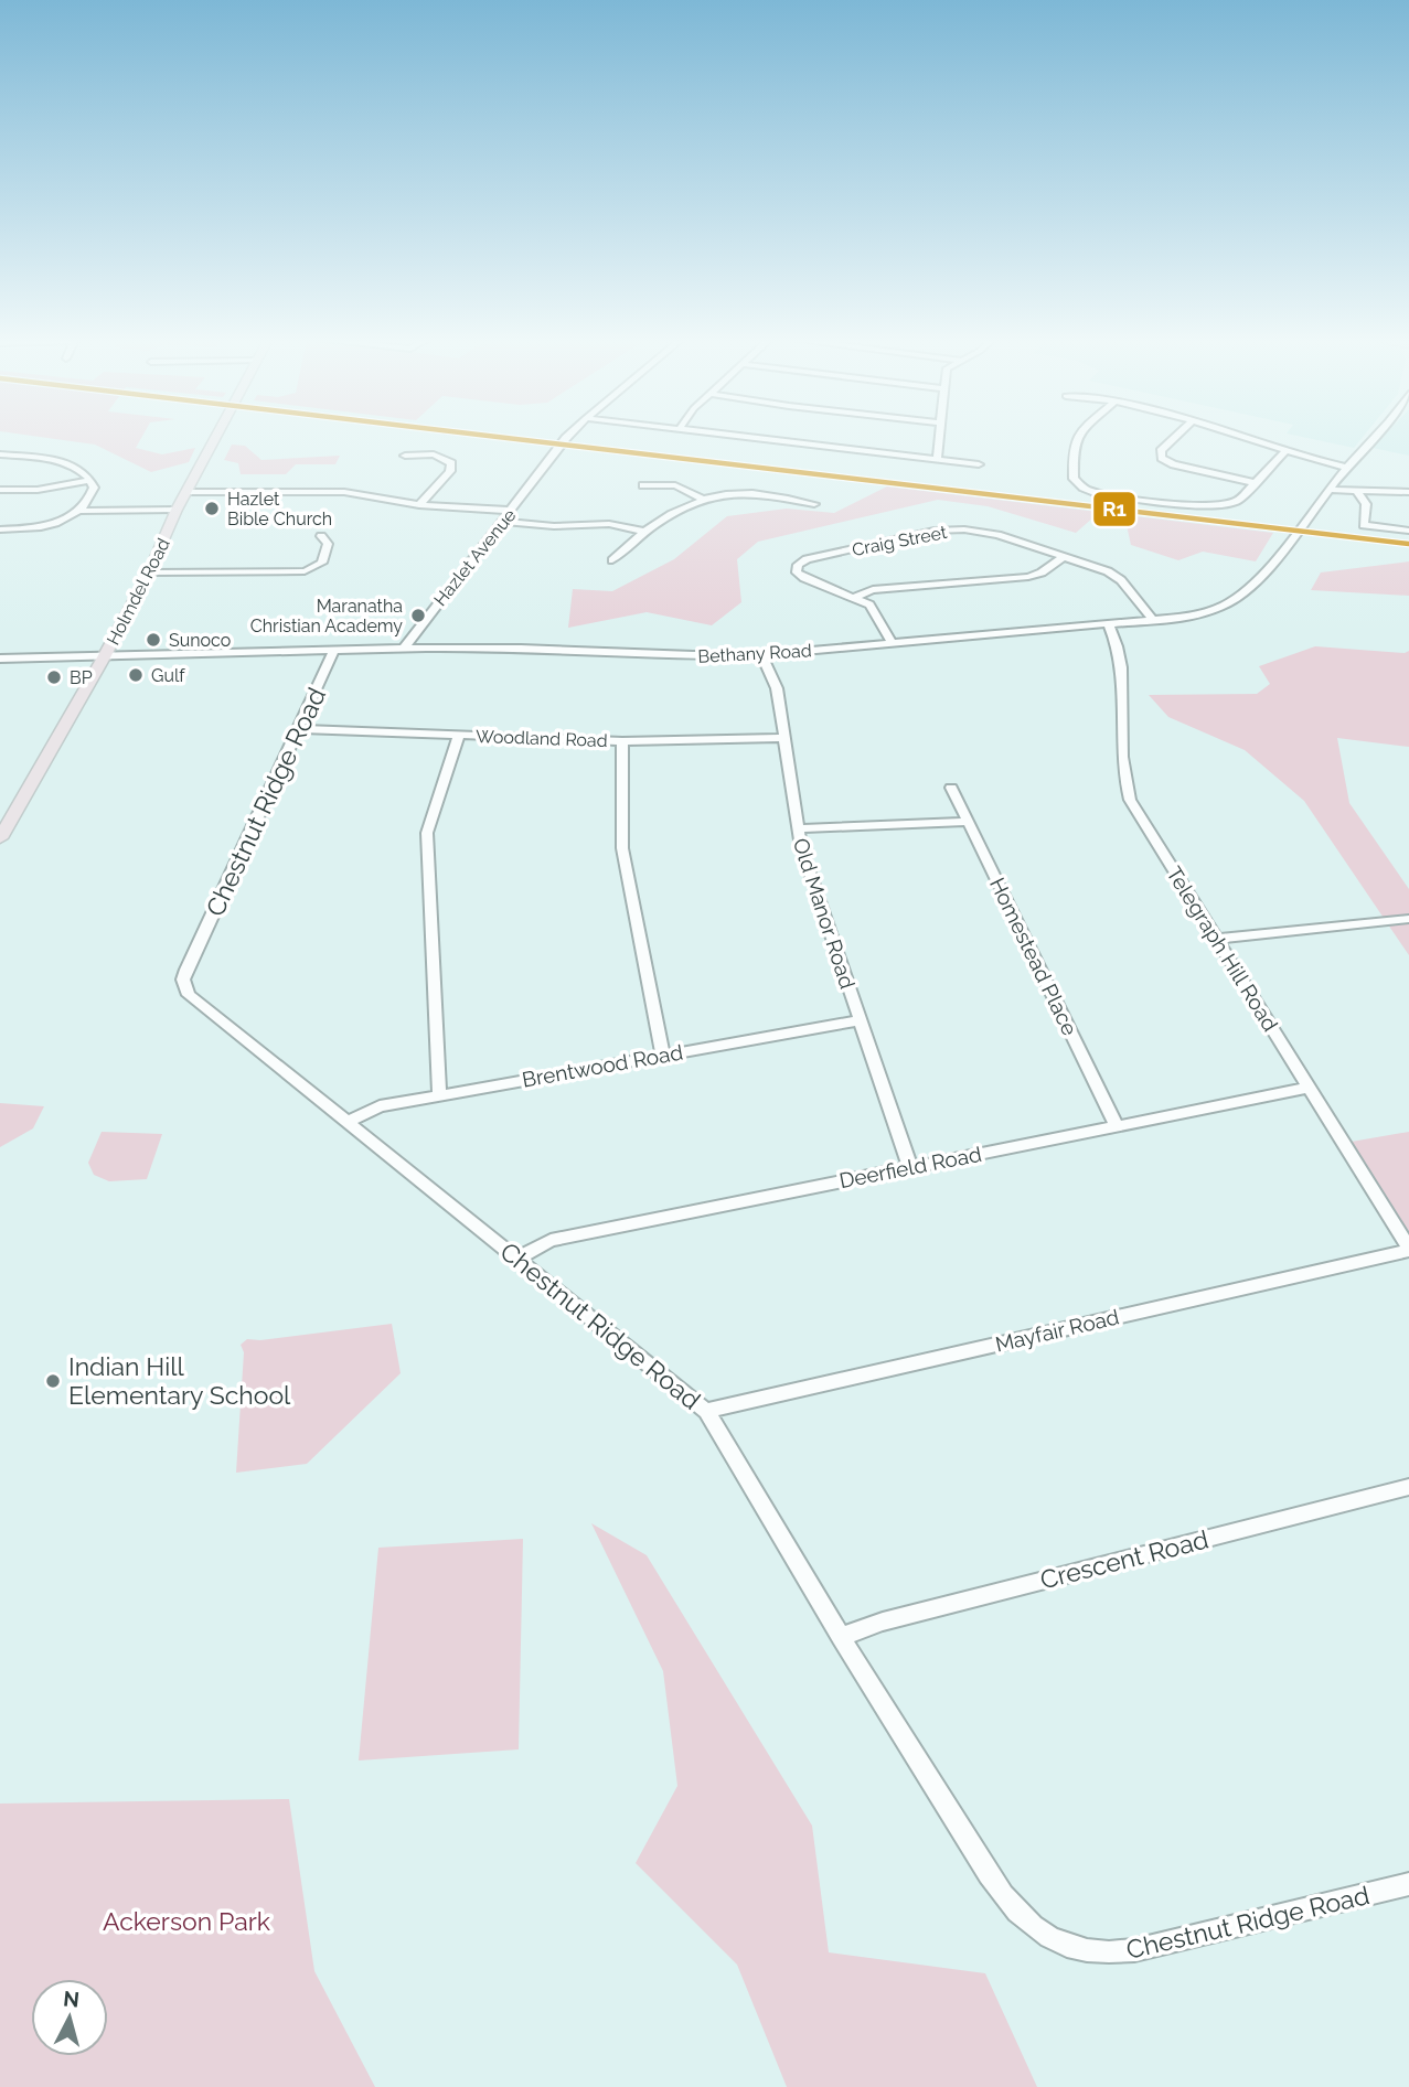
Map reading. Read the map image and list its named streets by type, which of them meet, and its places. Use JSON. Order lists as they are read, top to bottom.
{
  "streets": {
    "main road": ["Holmdel Road"],
    "street": [
      "Craig Street",
      "Hazlet Avenue",
      "Bethany Road",
      "Woodland Road",
      "Chestnut Ridge Road",
      "Old Manor Road",
      "Telegraph Hill Road",
      "Homestead Place",
      "Brentwood Road",
      "Deerfield Road",
      "Mayfair Road",
      "Crescent Road"
    ]
  },
  "crossings": [
    ["Craig Street", "Bethany Road"],
    ["Hazlet Avenue", "Bethany Road"],
    ["Holmdel Road", "Bethany Road"],
    ["Bethany Road", "Chestnut Ridge Road"],
    ["Bethany Road", "Old Manor Road"],
    ["Bethany Road", "Telegraph Hill Road"],
    ["Woodland Road", "Chestnut Ridge Road"],
    ["Woodland Road", "Old Manor Road"],
    ["Chestnut Ridge Road", "Brentwood Road"],
    ["Chestnut Ridge Road", "Deerfield Road"],
    ["Chestnut Ridge Road", "Mayfair Road"],
    ["Chestnut Ridge Road", "Crescent Road"],
    ["Old Manor Road", "Brentwood Road"],
    ["Old Manor Road", "Deerfield Road"],
    ["Telegraph Hill Road", "Deerfield Road"],
    ["Telegraph Hill Road", "Mayfair Road"],
    ["Homestead Place", "Deerfield Road"]
  ],
  "parks": ["Ackerson Park"],
  "places": [
    "Hazlet Bible Church",
    "Maranatha Christian Academy",
    "Sunoco",
    "Gulf",
    "BP",
    "Indian Hill Elementary School"
  ],
  "lines": ["transit line R1"],
  "north": "top"
}
